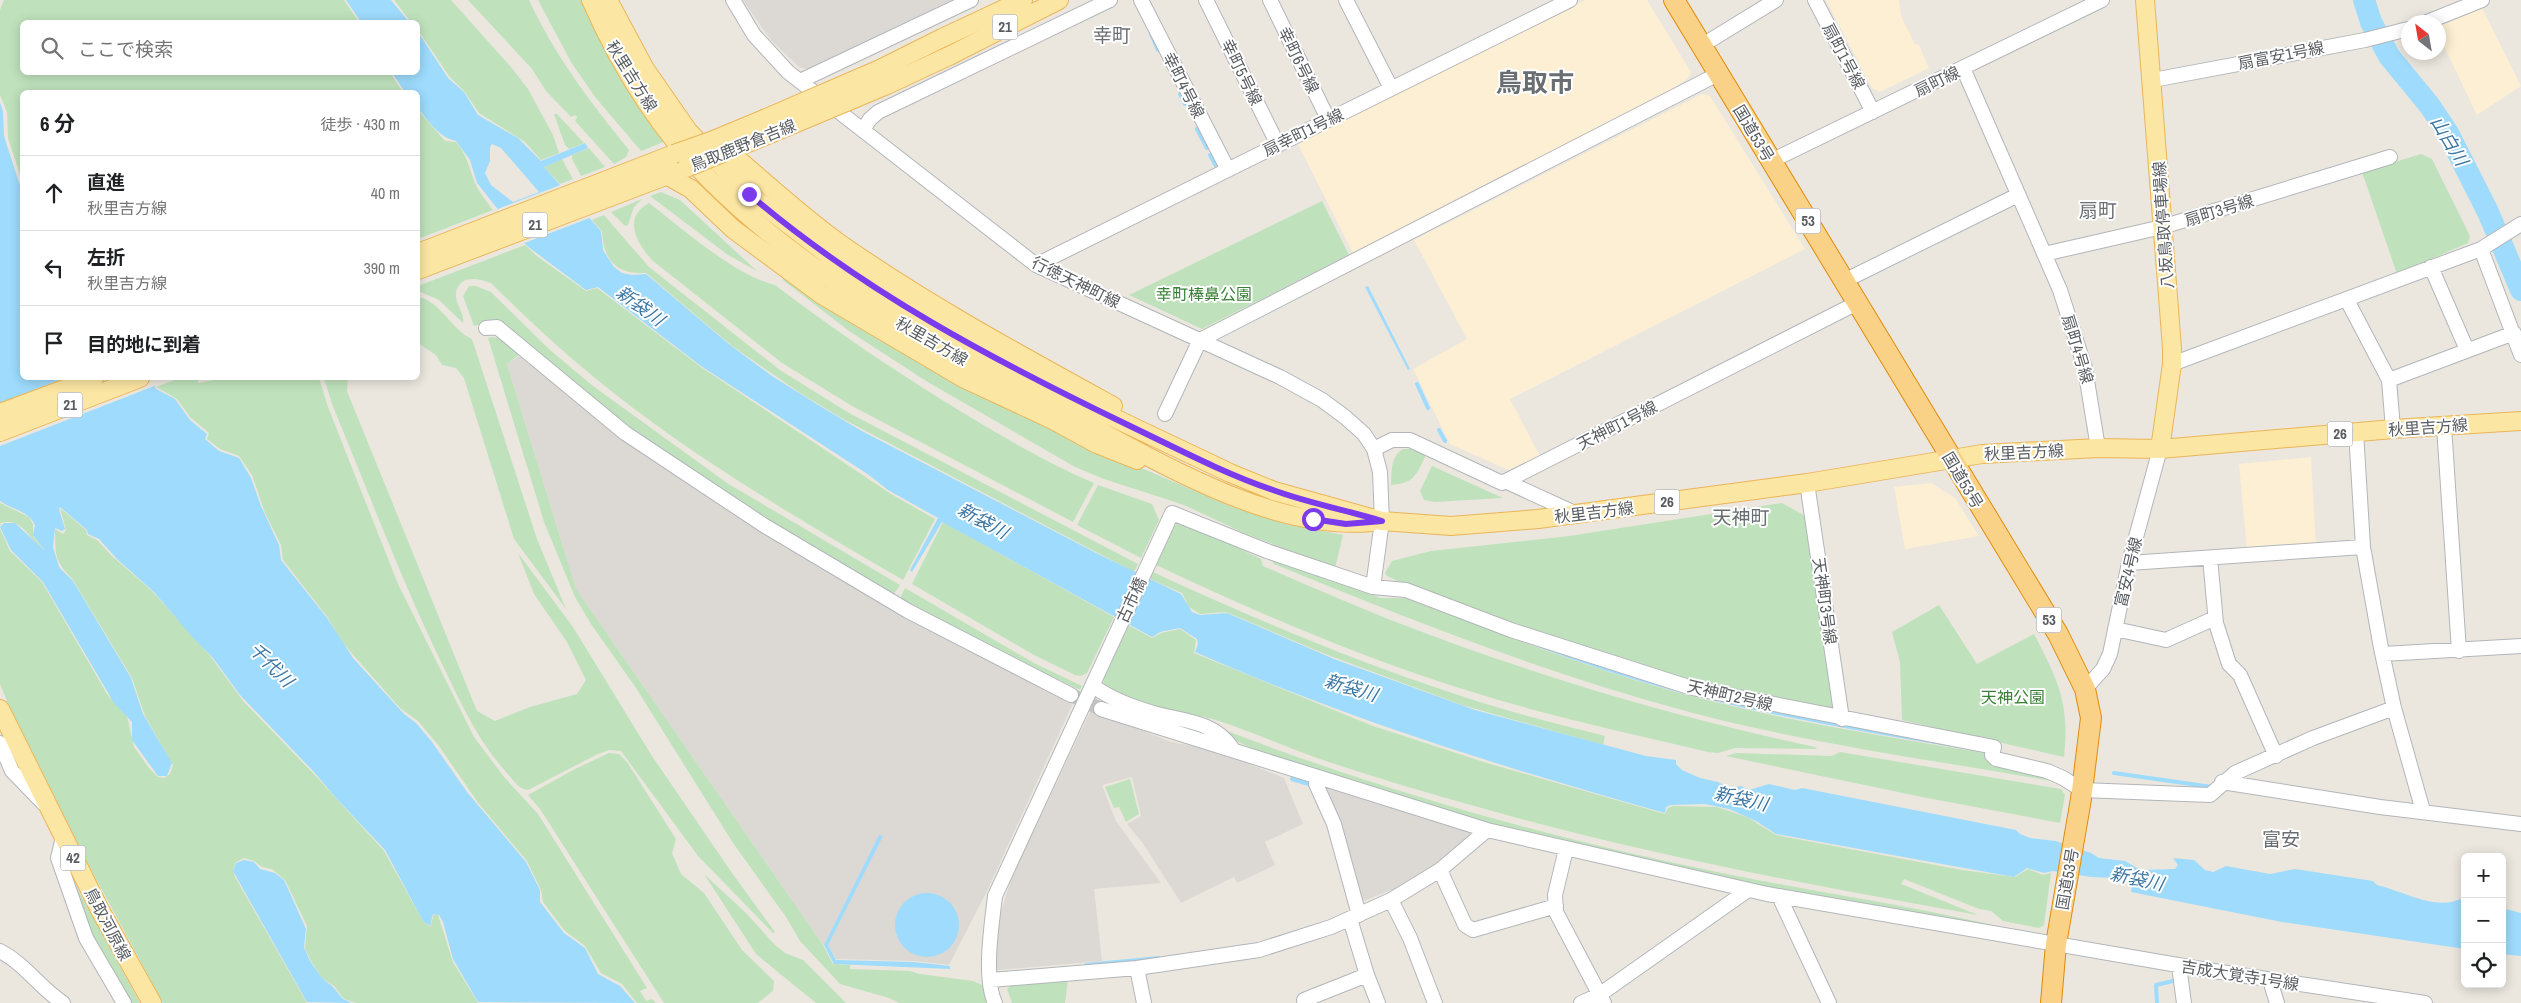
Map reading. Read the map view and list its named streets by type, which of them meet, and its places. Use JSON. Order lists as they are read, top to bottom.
{
  "streets": {
    "highway": ["国道53号", "53"],
    "main road": [
      "21",
      "秋里吉方線",
      "鳥取鹿野倉吉線",
      "八坂鳥取停車場線",
      "26",
      "42",
      "鳥取河原線"
    ],
    "street": [
      "扇富安1号線",
      "扇町1号線",
      "幸町6号線",
      "幸町5号線",
      "扇町線",
      "幸町4号線",
      "扇幸町1号線",
      "扇町3号線",
      "行徳天神町線",
      "扇町4号線",
      "天神町1号線",
      "富安4号線",
      "古市橋",
      "天神町3号線",
      "天神町2号線",
      "吉成大覚寺1号線"
    ]
  },
  "crossings": [
    ["扇富安1号線", "八坂鳥取停車場線"],
    ["扇町1号線", "扇町線"],
    ["幸町6号線", "扇幸町1号線"],
    ["幸町5号線", "扇幸町1号線"],
    ["秋里吉方線", "国道53号"],
    ["秋里吉方線", "八坂鳥取停車場線"],
    ["秋里吉方線", "行徳天神町線"],
    ["秋里吉方線", "扇町4号線"],
    ["秋里吉方線", "富安4号線"],
    ["秋里吉方線", "天神町3号線"],
    ["扇町線", "国道53号"],
    ["幸町4号線", "扇幸町1号線"],
    ["扇幸町1号線", "行徳天神町線"],
    ["国道53号", "天神町1号線"],
    ["国道53号", "富安4号線"],
    ["国道53号", "天神町2号線"],
    ["国道53号", "吉成大覚寺1号線"],
    ["扇町3号線", "八坂鳥取停車場線"],
    ["扇町3号線", "扇町4号線"],
    ["八坂鳥取停車場線", "富安4号線"],
    ["行徳天神町線", "天神町2号線"],
    ["古市橋", "天神町2号線"],
    ["天神町3号線", "天神町2号線"]
  ],
  "districts": [
    "幸町",
    "鳥取市",
    "扇町",
    "天神町",
    "富安"
  ],
  "water": ["山白川", "新袋川", "千代川"],
  "parks": ["幸町棒鼻公園", "天神公園"],
  "north": "top left",
  "page": {
    "search": "ここで検索",
    "heading": ["6 分", "徒歩 · 430 m"],
    "list": [
      ["直進", "秋里吉方線", "40 m"],
      ["左折", "秋里吉方線", "390 m"],
      "目的地に到着"
    ],
    "map_buttons": ["+", "−"]
  }
}
